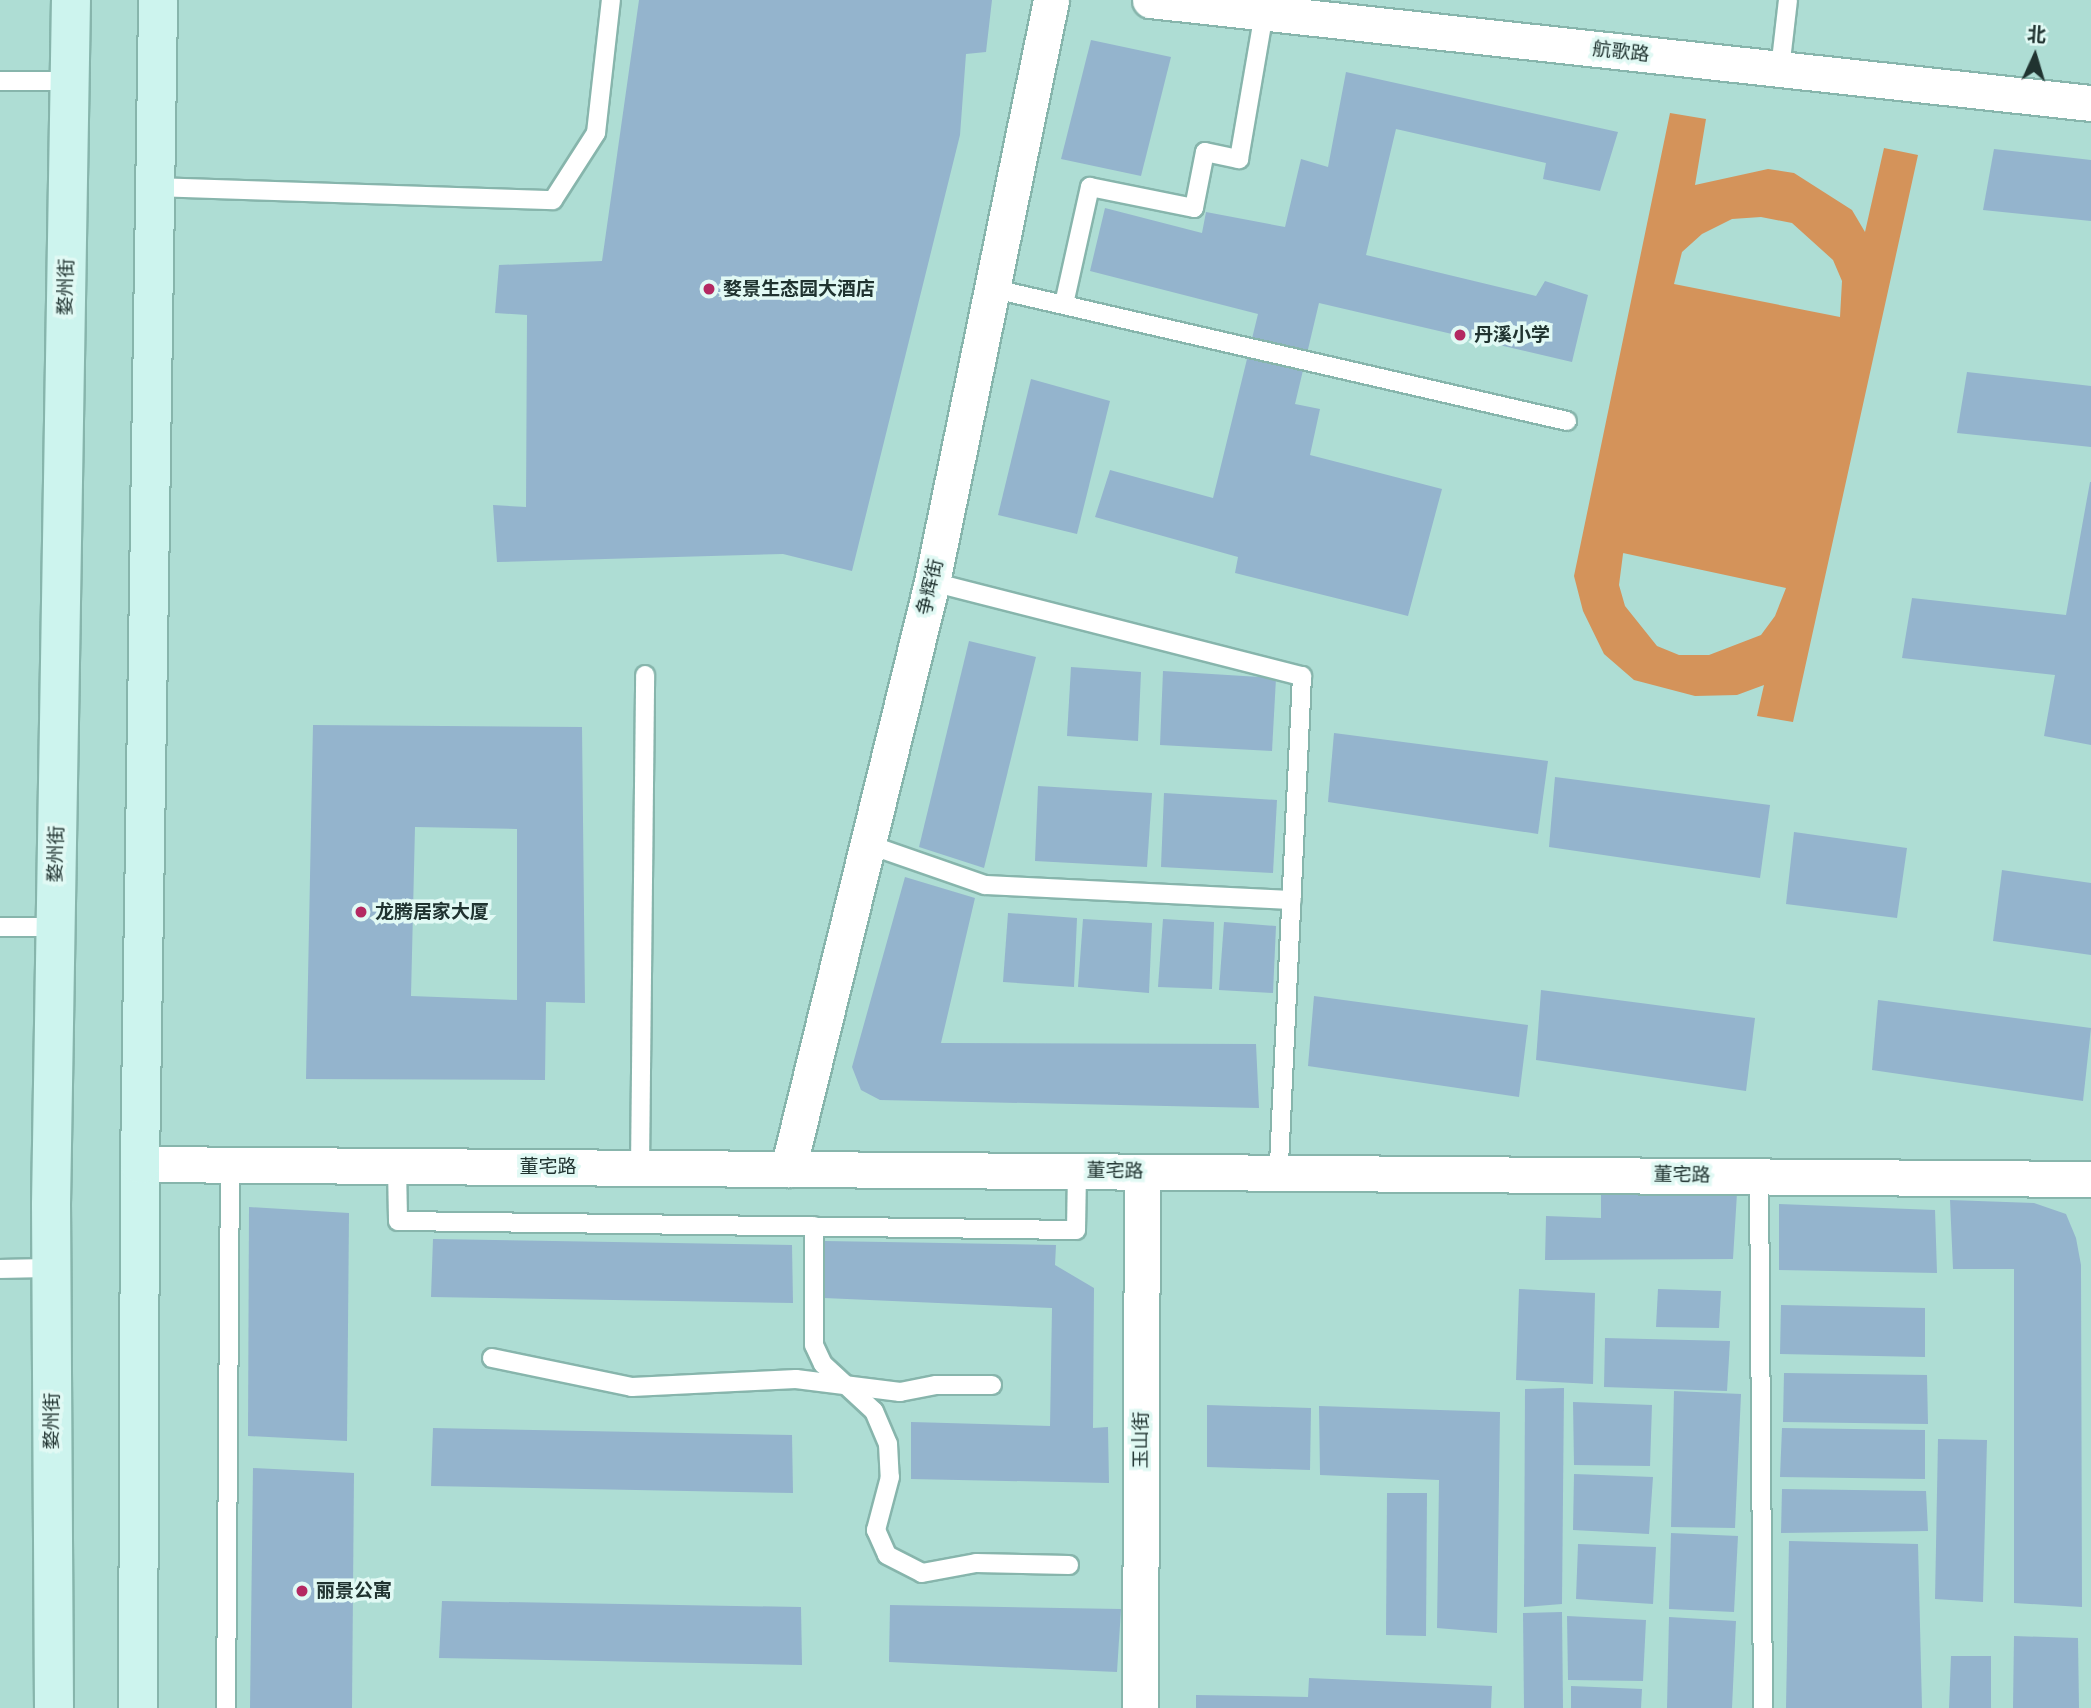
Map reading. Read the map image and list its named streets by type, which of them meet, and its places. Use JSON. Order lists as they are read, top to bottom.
{
  "streets": {
    "main road": ["婺州街"],
    "street": [
      "航歌路",
      "争辉街",
      "董宅路",
      "玉山街"
    ]
  },
  "crossings": [
    ["争辉街", "董宅路"],
    ["董宅路", "玉山街"]
  ],
  "places": [
    "婺景生态园大酒店",
    "丹溪小学",
    "龙腾居家大厦",
    "丽景公寓"
  ],
  "north": "top"
}
